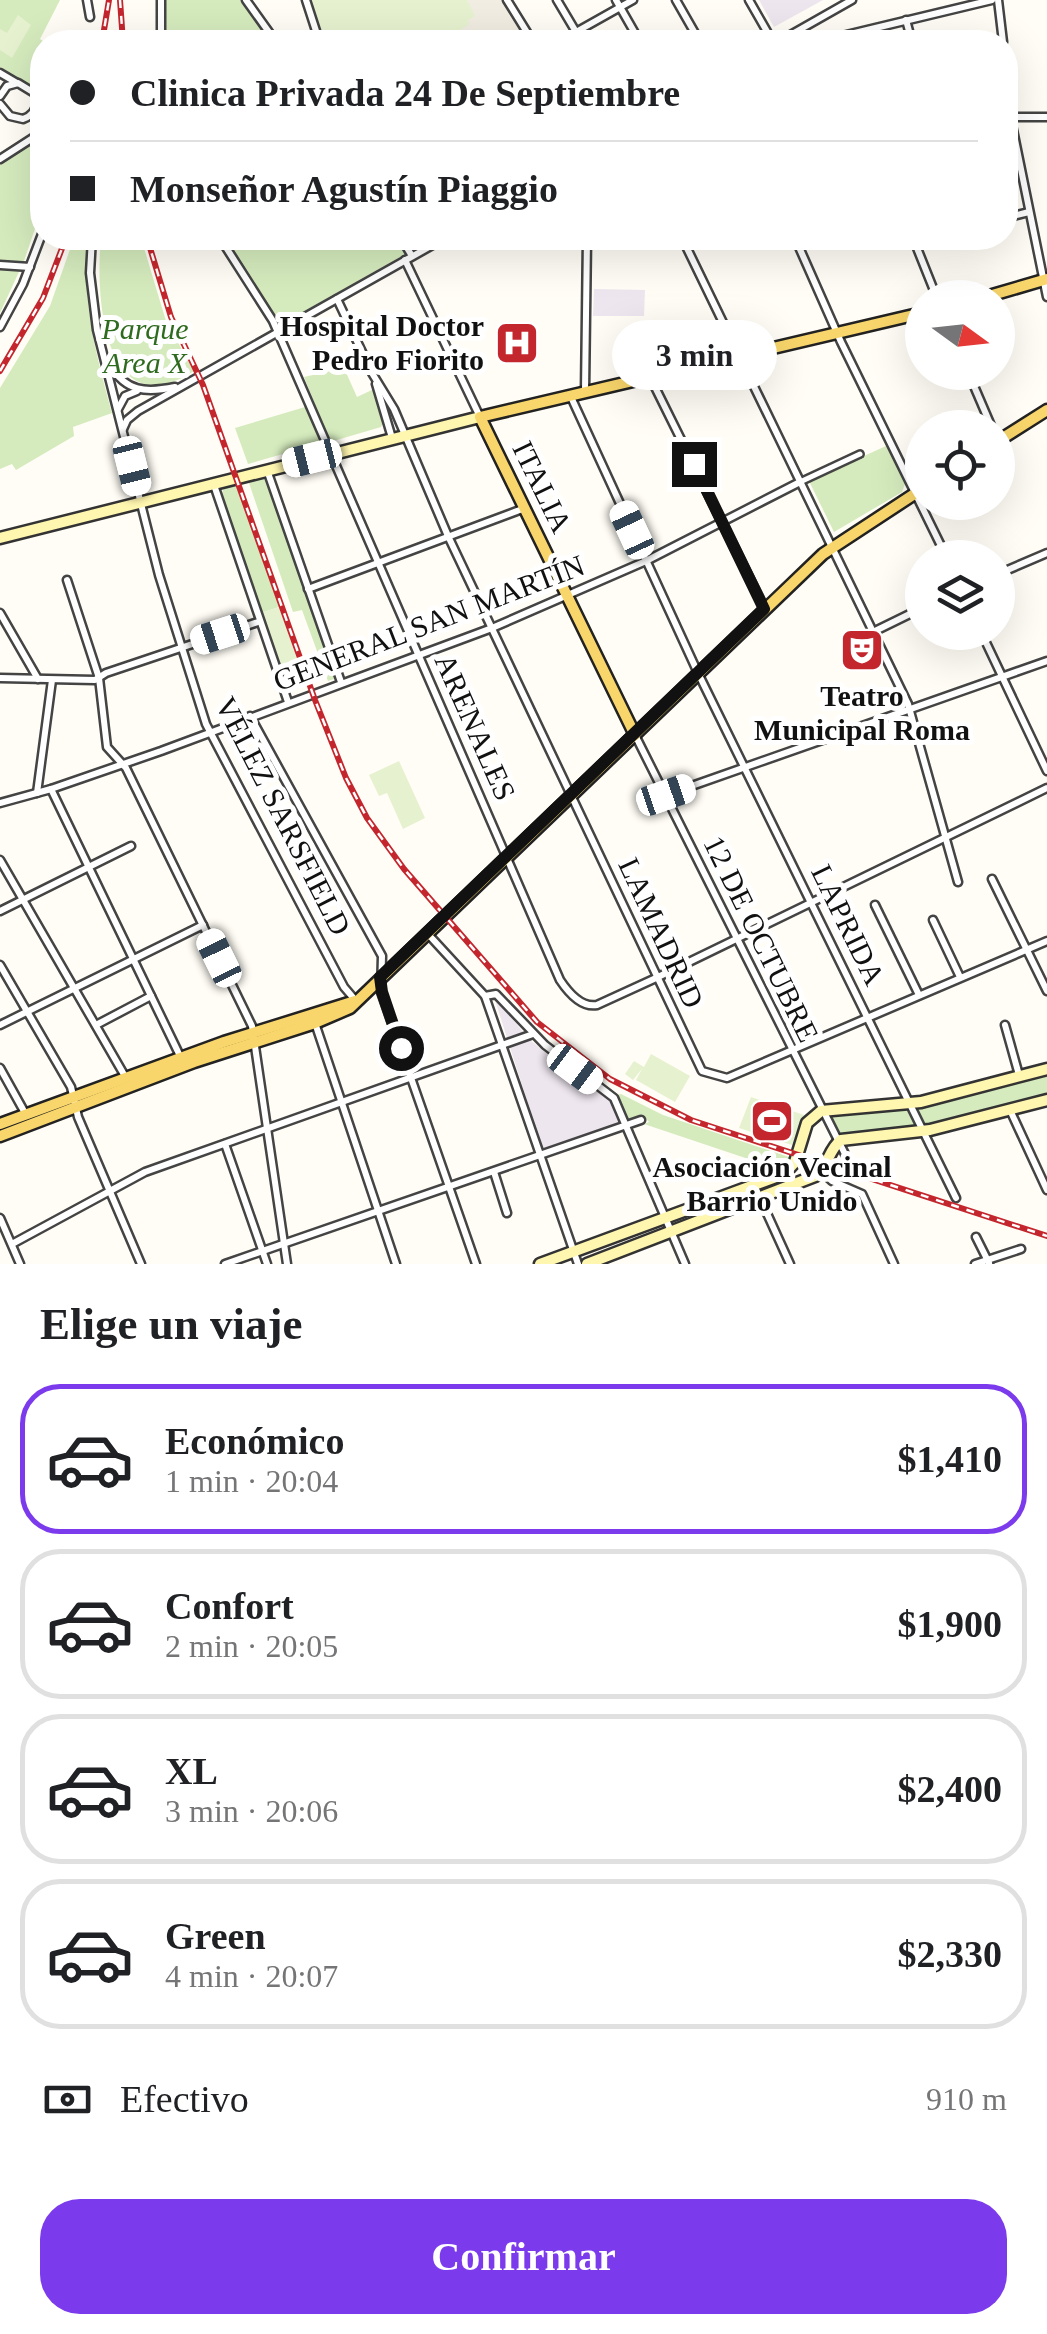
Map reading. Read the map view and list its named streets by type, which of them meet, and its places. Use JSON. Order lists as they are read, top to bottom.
{
  "streets": {
    "main road": ["ITALIA"],
    "street": [
      "GENERAL SAN MARTÍN",
      "ARENALES",
      "VÉLEZ SARSFIELD",
      "LAPRIDA",
      "LAMADRID",
      "12 DE OCTUBRE"
    ]
  },
  "crossings": [
    ["ITALIA", "GENERAL SAN MARTÍN"],
    ["ITALIA", "12 DE OCTUBRE"],
    ["GENERAL SAN MARTÍN", "ARENALES"],
    ["GENERAL SAN MARTÍN", "VÉLEZ SARSFIELD"],
    ["GENERAL SAN MARTÍN", "LAPRIDA"],
    ["GENERAL SAN MARTÍN", "LAMADRID"],
    ["ARENALES", "LAMADRID"],
    ["LAMADRID", "12 DE OCTUBRE"]
  ],
  "parks": ["Parque Area X"],
  "places": {
    "hospital": ["Hospital Doctor Pedro Fiorito"],
    "theatre": ["Teatro Municipal Roma"],
    "sports": ["Asociación Vecinal Barrio Unido"]
  },
  "north": "right",
  "page": {
    "banner": ["Clinica Privada 24 De Septiembre", "Monseñor Agustín Piaggio"],
    "bubble": "3 min",
    "heading": "Elige un viaje",
    "list": [
      {
        "name": "Económico",
        "note": "1 min · 20:04",
        "value": "$1,410"
      },
      {
        "name": "Confort",
        "note": "2 min · 20:05",
        "value": "$1,900"
      },
      {
        "name": "XL",
        "note": "3 min · 20:06",
        "value": "$2,400"
      },
      {
        "name": "Green",
        "note": "4 min · 20:07",
        "value": "$2,330"
      }
    ],
    "pay": ["Efectivo", "910 m"],
    "buttons": "Confirmar"
  }
}
